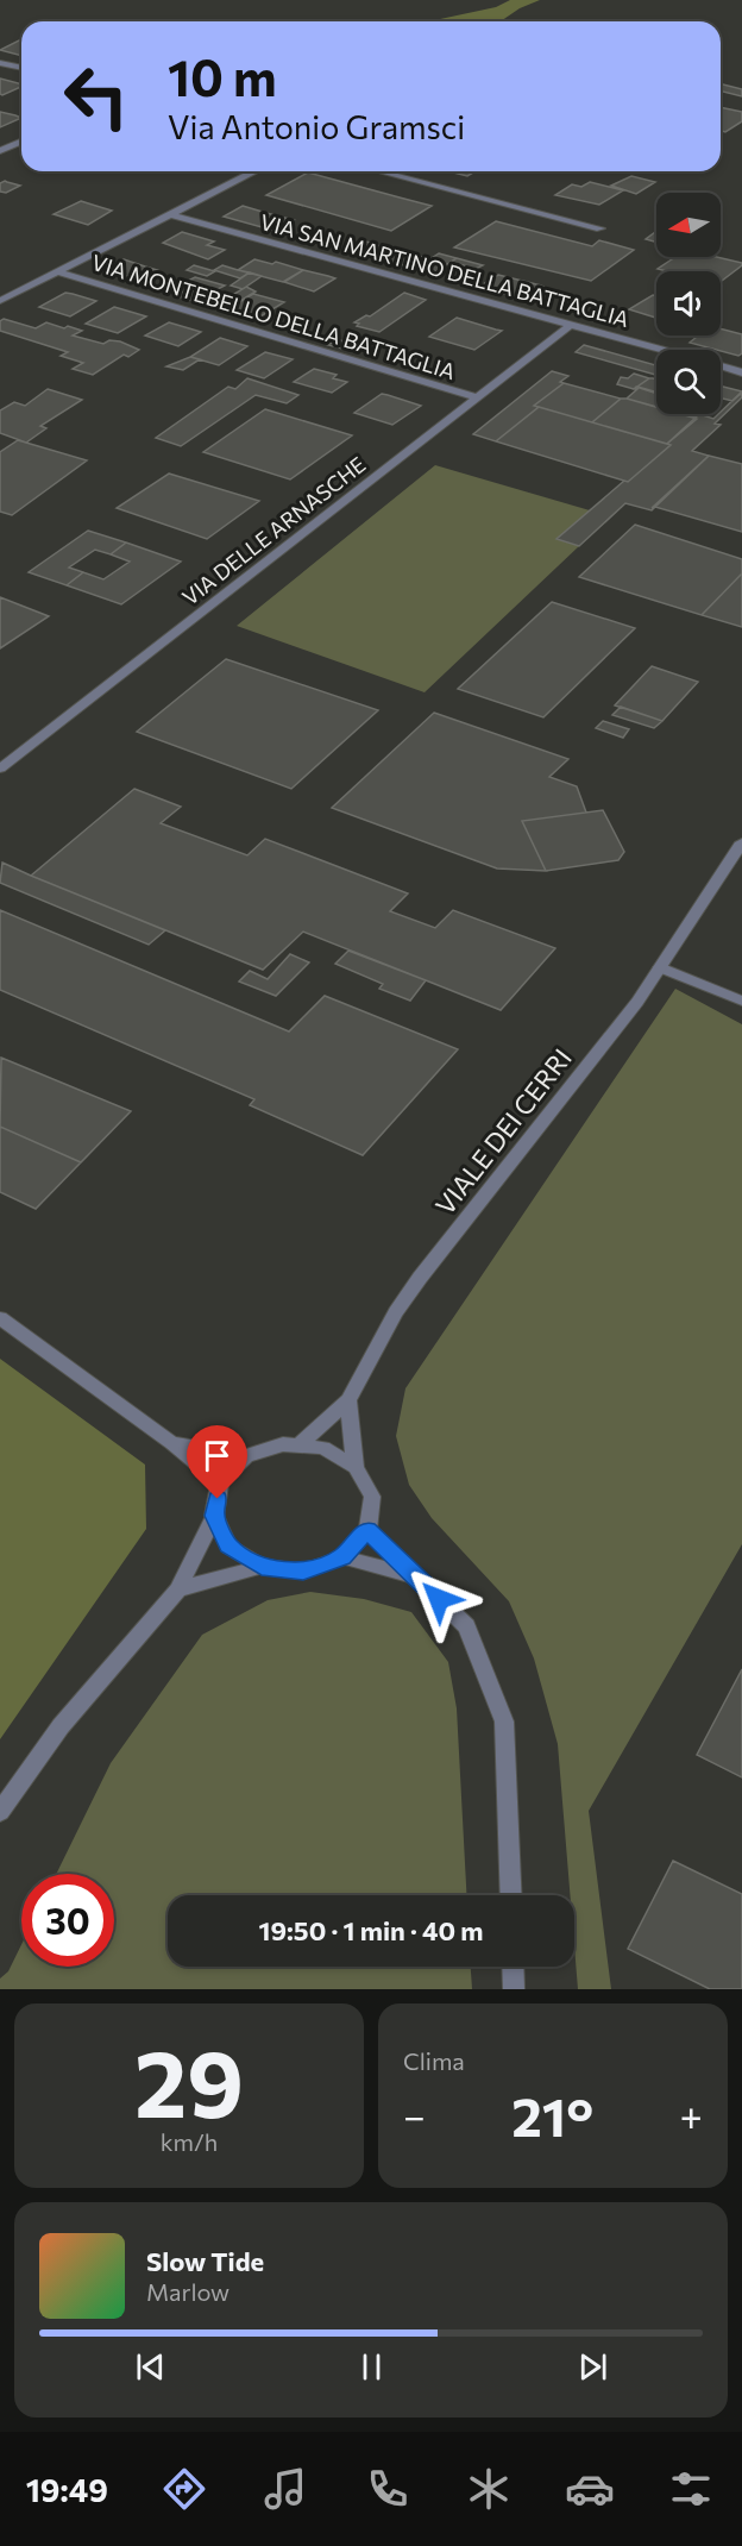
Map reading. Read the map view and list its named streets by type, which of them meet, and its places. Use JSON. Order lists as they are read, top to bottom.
{
  "streets": {
    "street": [
      "VIA SAN MARTINO DELLA BATTAGLIA",
      "VIA MONTEBELLO DELLA BATTAGLIA",
      "VIA DELLE ARNASCHE",
      "VIALE DEI CERRI"
    ]
  },
  "crossings": [
    ["VIA SAN MARTINO DELLA BATTAGLIA", "VIA DELLE ARNASCHE"],
    ["VIA MONTEBELLO DELLA BATTAGLIA", "VIA DELLE ARNASCHE"]
  ],
  "north": "left",
  "page": {
    "turn": ["10 m", "Via Antonio Gramsci"],
    "limit": "30",
    "trip": "19:50 · 1 min · 40 m",
    "tile": [
      ["29", "km/h"],
      "Clima"
    ],
    "heat": ["−", "21°", "+"],
    "song": ["Slow Tide", "Marlow"],
    "tabs": "19:49"
  }
}
